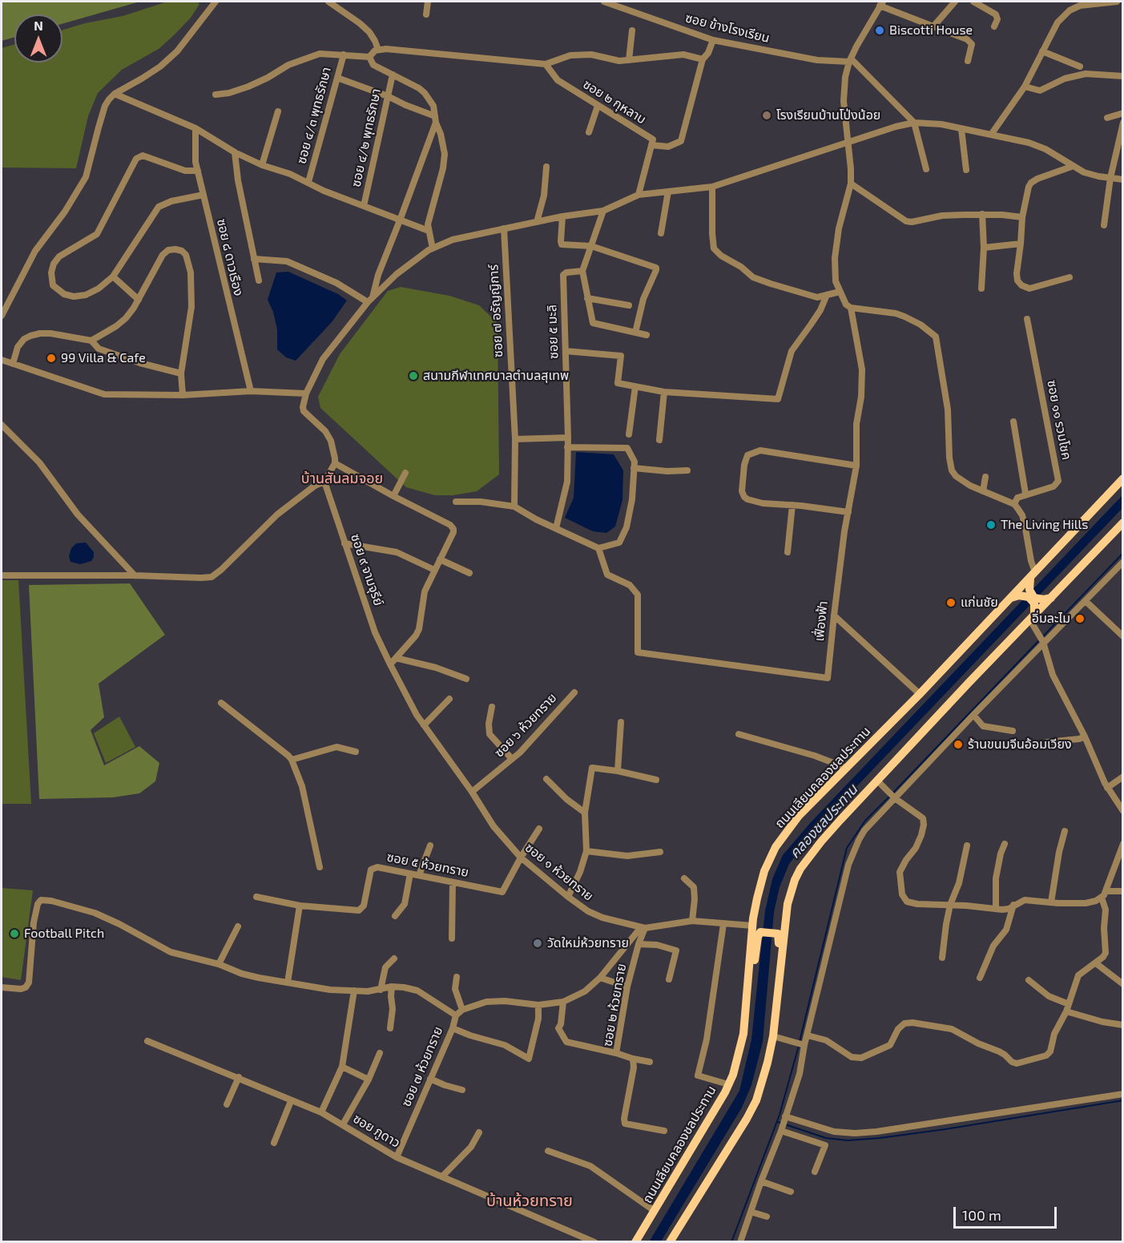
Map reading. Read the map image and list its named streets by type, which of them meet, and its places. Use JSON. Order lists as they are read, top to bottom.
{
  "streets": {
    "main road": ["ถนนเลียบคลองชลประทาน"],
    "street": [
      "ซอย ข้างโรงเรียน",
      "ซอย ๒ กุหลาบ",
      "ซอย ๔/๓ พุทธรักษา",
      "ซอย ๔/๒ พุทธรักษา",
      "ซอย ๘ ดาวเรือง",
      "ซอย ๗ อรัญญิการ์",
      "ซอย ๕ มะลิ",
      "ซอย ๑๑ รวมโชค",
      "ซอย ๙ จามจุรีย์",
      "เฟื่องฟ้า",
      "ซอย ๖ ห้วยทราย",
      "ซอย ๕ ห้วยทราย",
      "ซอย ๑ ห้วยทราย",
      "ซอย ๒ ห้วยทราย",
      "ซอย ๗ ห้วยทราย",
      "ซอย ภูดาว"
    ]
  },
  "crossings": [
    ["ซอย ๙ จามจุรีย์", "ซอย ๑ ห้วยทราย"],
    ["ซอย ๖ ห้วยทราย", "ซอย ๑ ห้วยทราย"],
    ["ถนนเลียบคลองชลประทาน", "ซอย ๑ ห้วยทราย"],
    ["ซอย ๕ ห้วยทราย", "ซอย ๑ ห้วยทราย"],
    ["ซอย ๑ ห้วยทราย", "ซอย ๒ ห้วยทราย"],
    ["ซอย ๑ ห้วยทราย", "ซอย ๗ ห้วยทราย"],
    ["ซอย ๒ ห้วยทราย", "ซอย ๗ ห้วยทราย"],
    ["ซอย ๗ ห้วยทราย", "ซอย ภูดาว"]
  ],
  "districts": ["บ้านสันลมจอย", "บ้านห้วยทราย"],
  "water": ["คลองชลประทาน"],
  "places": [
    "Biscotti House",
    "โรงเรียนบ้านโป่งน้อย",
    "99 Villa & Cafe",
    "สนามกีฬาเทศบาลตำบลสุเทพ",
    "The Living Hills",
    "แก่นชัย",
    "อิ่มละไม",
    "ร้านขนมจีนอ้อมเวียง",
    "Football Pitch",
    "วัดใหม่ห้วยทราย"
  ],
  "scale_bar": "100 m",
  "north": "top"
}
